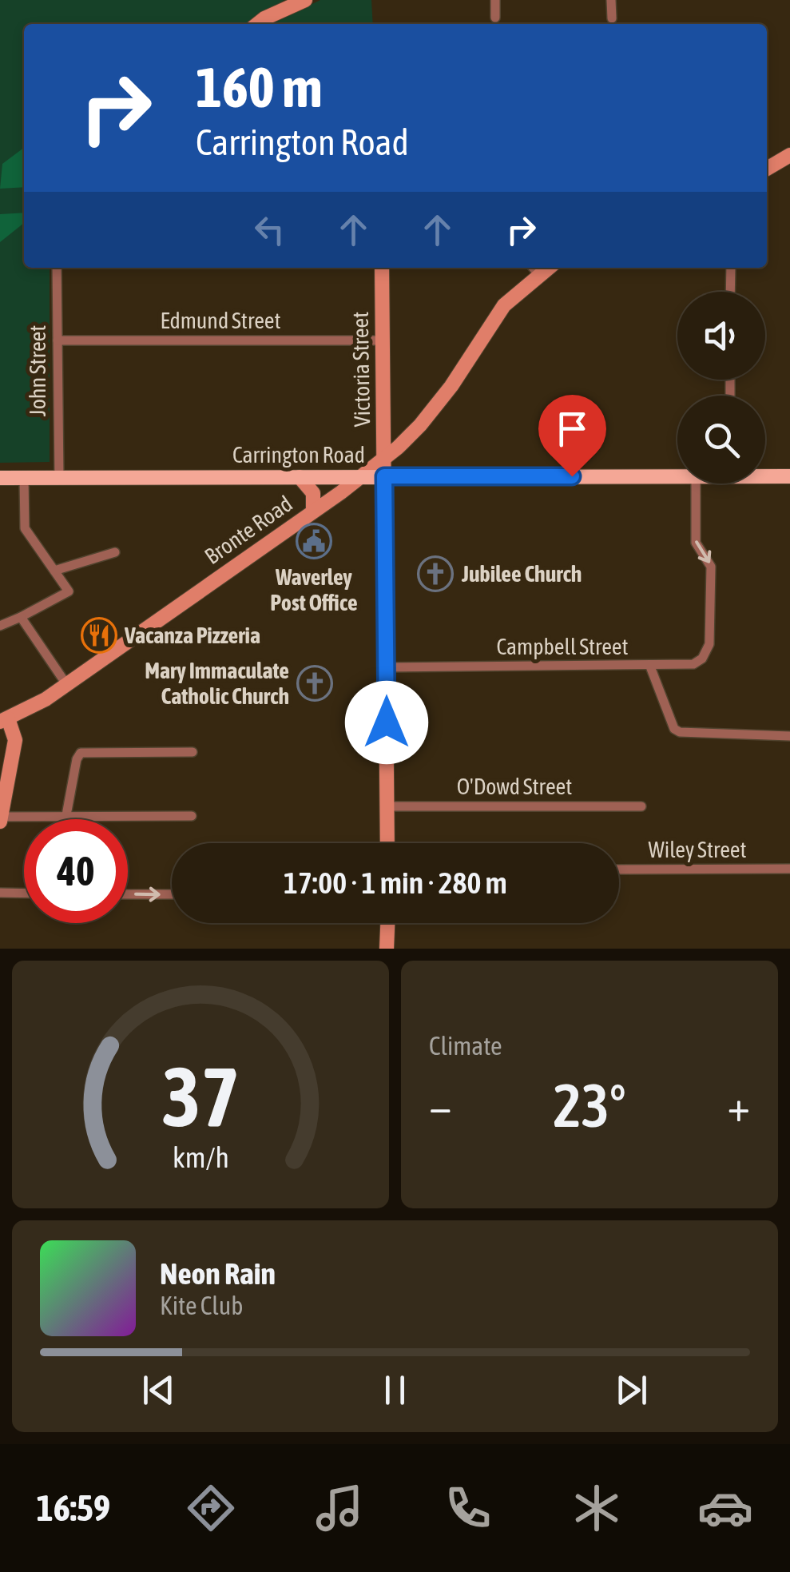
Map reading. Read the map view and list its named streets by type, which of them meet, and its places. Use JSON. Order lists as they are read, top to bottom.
{
  "streets": {
    "main road": ["Victoria Street", "Carrington Road", "Bronte Road"],
    "street": [
      "Edmund Street",
      "John Street",
      "Campbell Street",
      "O'Dowd Street",
      "Wiley Street"
    ]
  },
  "crossings": [
    ["Edmund Street", "Victoria Street"],
    ["Edmund Street", "John Street"],
    ["Victoria Street", "Carrington Road"],
    ["Victoria Street", "Bronte Road"],
    ["Victoria Street", "Campbell Street"],
    ["Victoria Street", "O'Dowd Street"],
    ["John Street", "Carrington Road"],
    ["Carrington Road", "Bronte Road"]
  ],
  "places": {
    "public building": ["Waverley Post Office"],
    "church": ["Jubilee Church", "Mary Immaculate Catholic Church"],
    "restaurant": ["Vacanza Pizzeria"]
  },
  "page": {
    "turn": ["160 m", "Carrington Road"],
    "limit": "40",
    "trip": "17:00 · 1 min · 280 m",
    "tile": "Climate",
    "heat": ["−", "23°", "+"],
    "song": ["Neon Rain", "Kite Club"],
    "tabs": "16:59",
    "gauge": ["37", "km/h"]
  }
}
